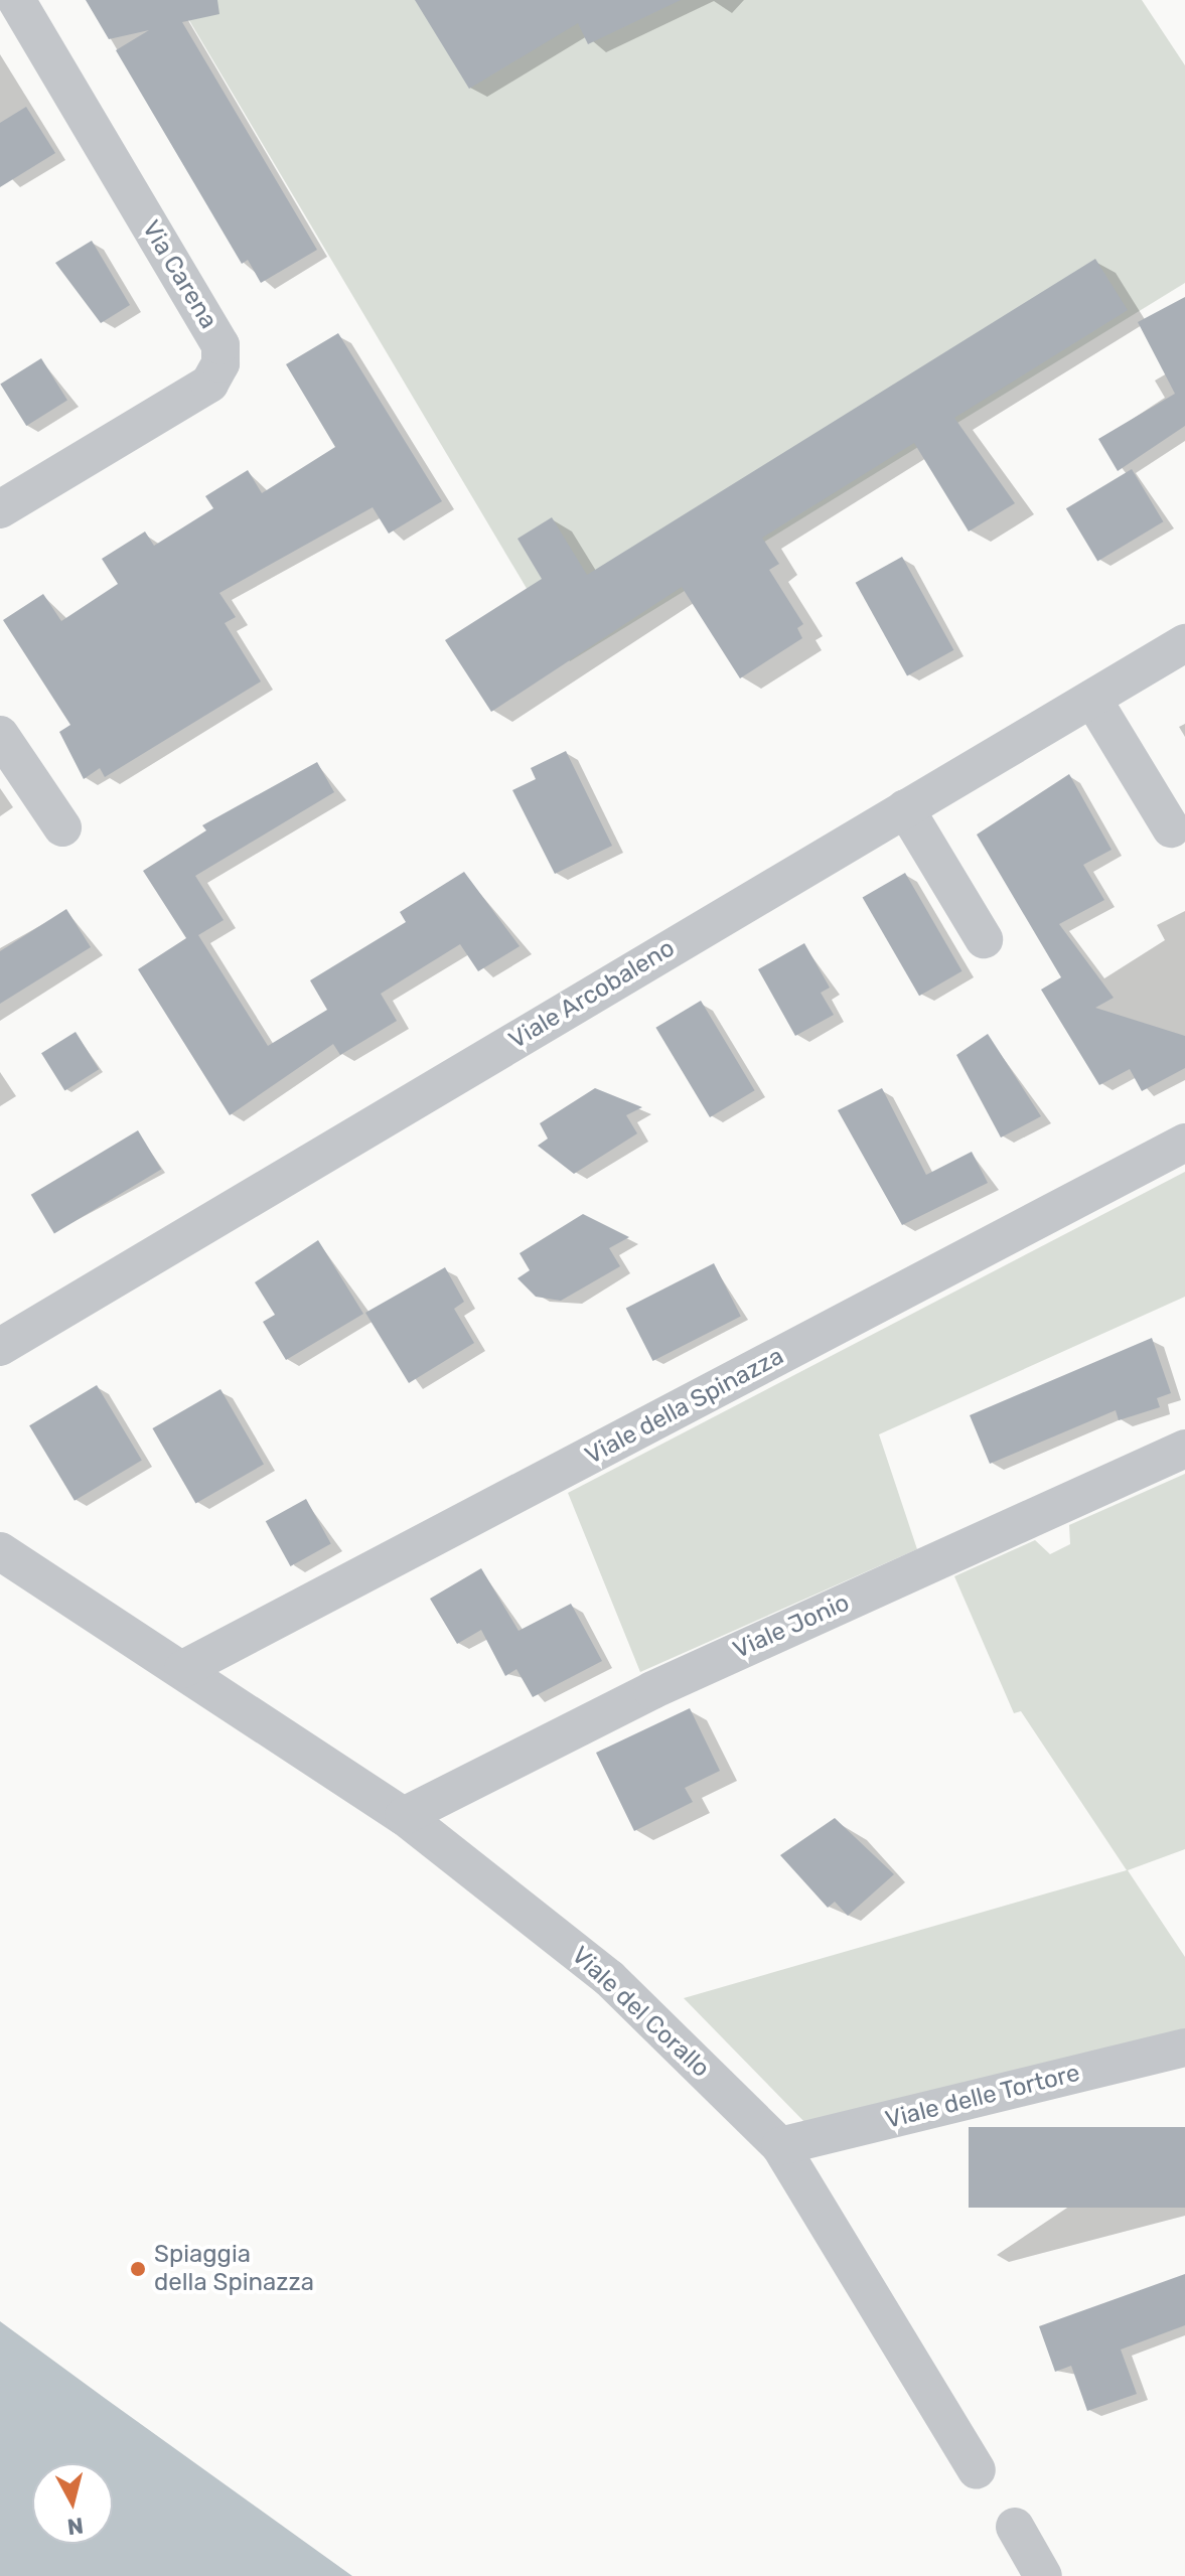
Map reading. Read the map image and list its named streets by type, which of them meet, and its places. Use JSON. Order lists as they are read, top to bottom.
{
  "streets": {
    "street": [
      "Via Carena",
      "Viale Arcobaleno",
      "Viale della Spinazza",
      "Viale Jonio",
      "Viale del Corallo",
      "Viale delle Tortore"
    ]
  },
  "crossings": [
    ["Viale della Spinazza", "Viale del Corallo"],
    ["Viale Jonio", "Viale del Corallo"],
    ["Viale del Corallo", "Viale delle Tortore"]
  ],
  "places": ["Spiaggia della Spinazza"],
  "north": "bottom"
}
